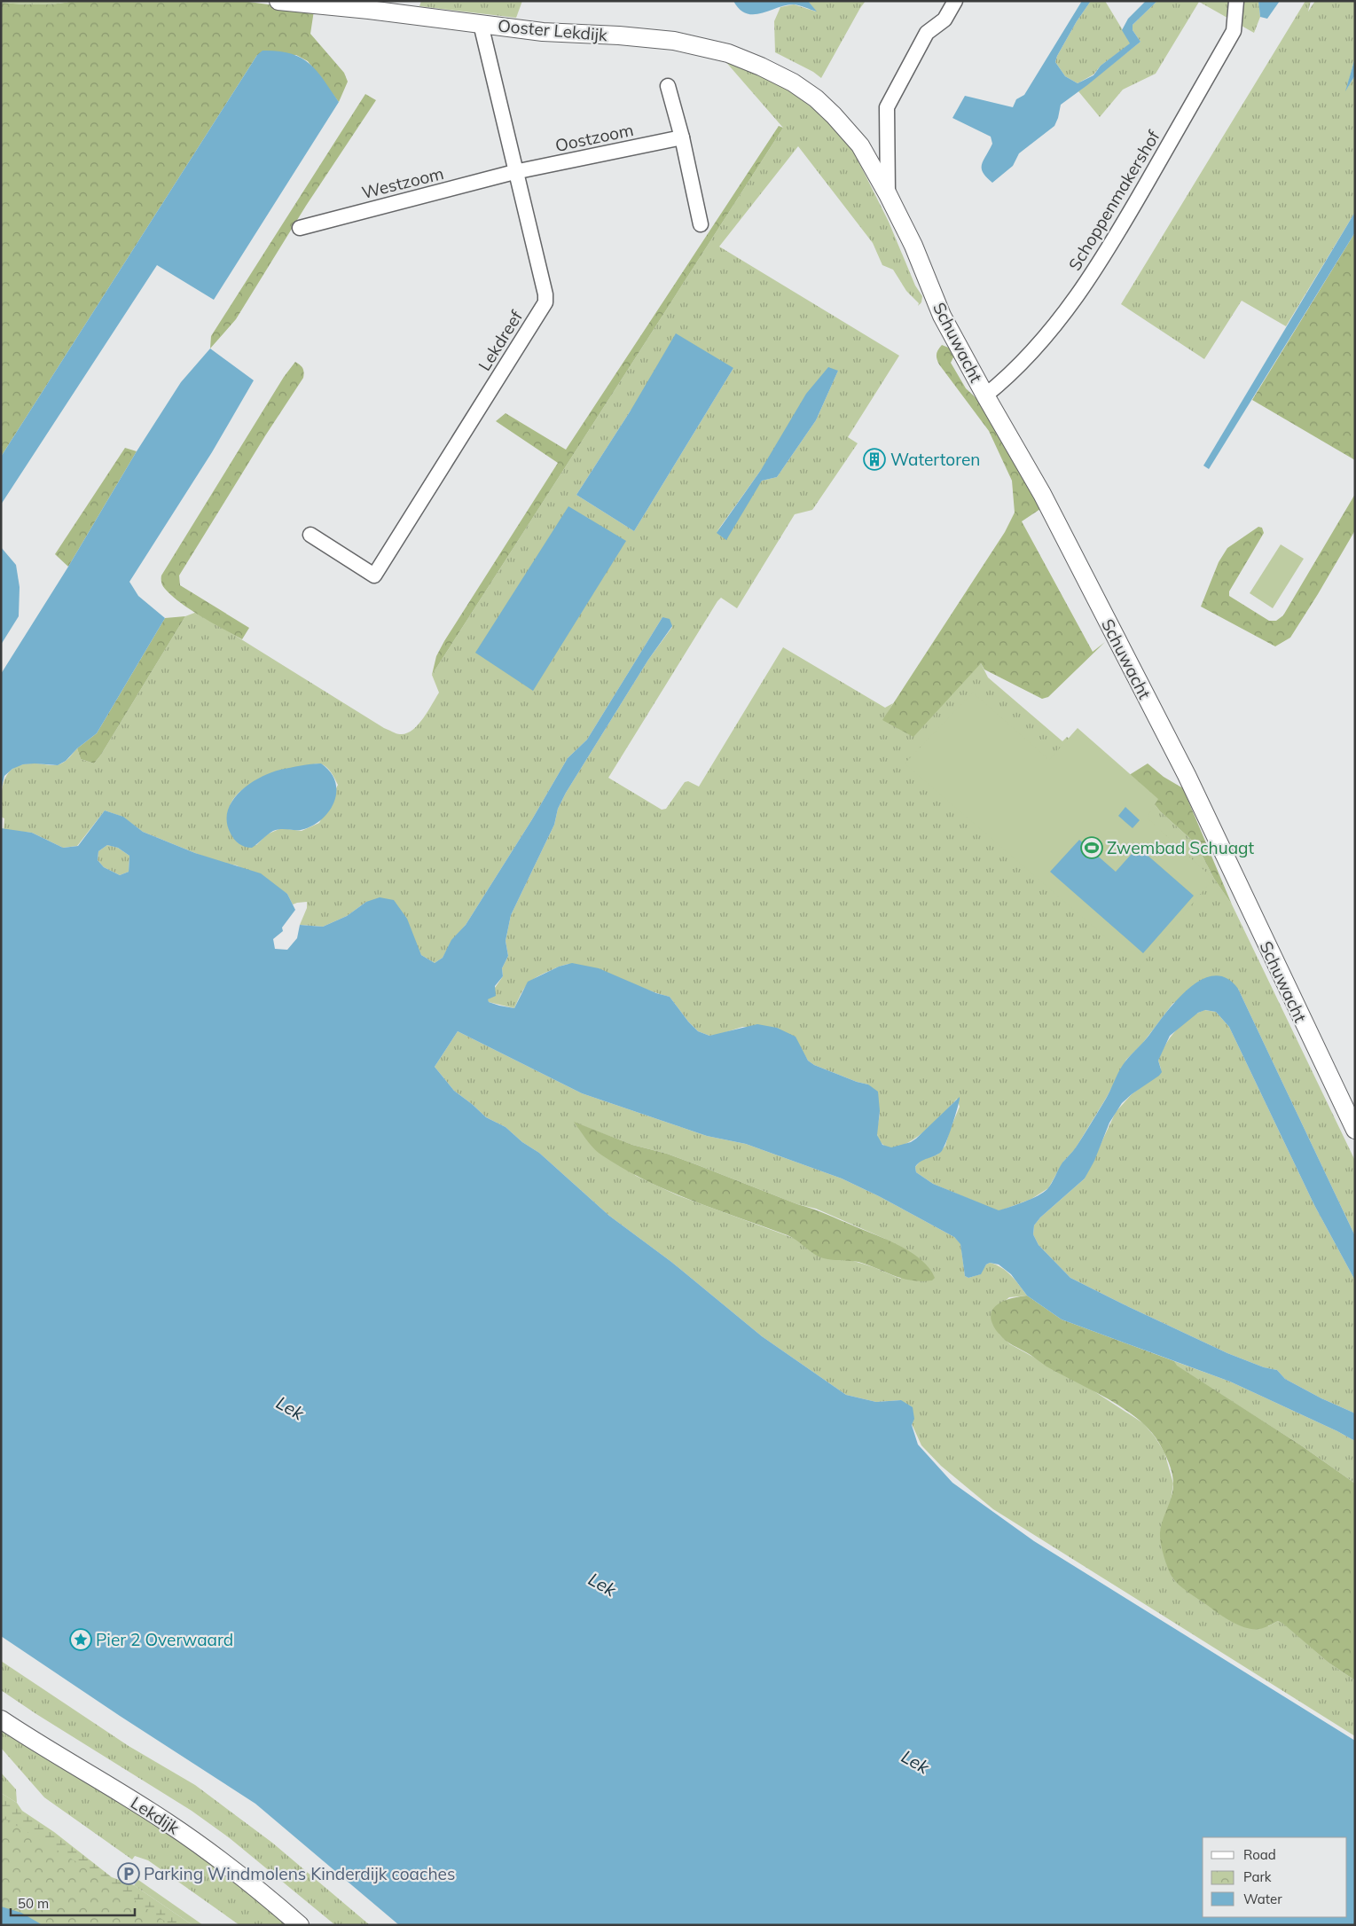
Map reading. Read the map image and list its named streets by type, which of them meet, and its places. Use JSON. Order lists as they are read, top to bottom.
{
  "streets": {
    "street": [
      "Ooster Lekdijk",
      "Oostzoom",
      "Westzoom",
      "Schoppenmakershof",
      "Lekdreef",
      "Schuwacht",
      "Lekdijk"
    ]
  },
  "crossings": [
    ["Ooster Lekdijk", "Lekdreef"],
    ["Ooster Lekdijk", "Schuwacht"],
    ["Oostzoom", "Westzoom"],
    ["Oostzoom", "Lekdreef"],
    ["Westzoom", "Lekdreef"],
    ["Schoppenmakershof", "Schuwacht"]
  ],
  "water": ["Lek"],
  "places": {
    "building": ["Watertoren"],
    "sports": ["Zwembad Schuagt"],
    "place": ["Pier 2 Overwaard"],
    "parking": ["Parking Windmolens Kinderdijk coaches"]
  },
  "legend": ["Road", "Park", "Water"],
  "scale_bar": "50 m"
}
